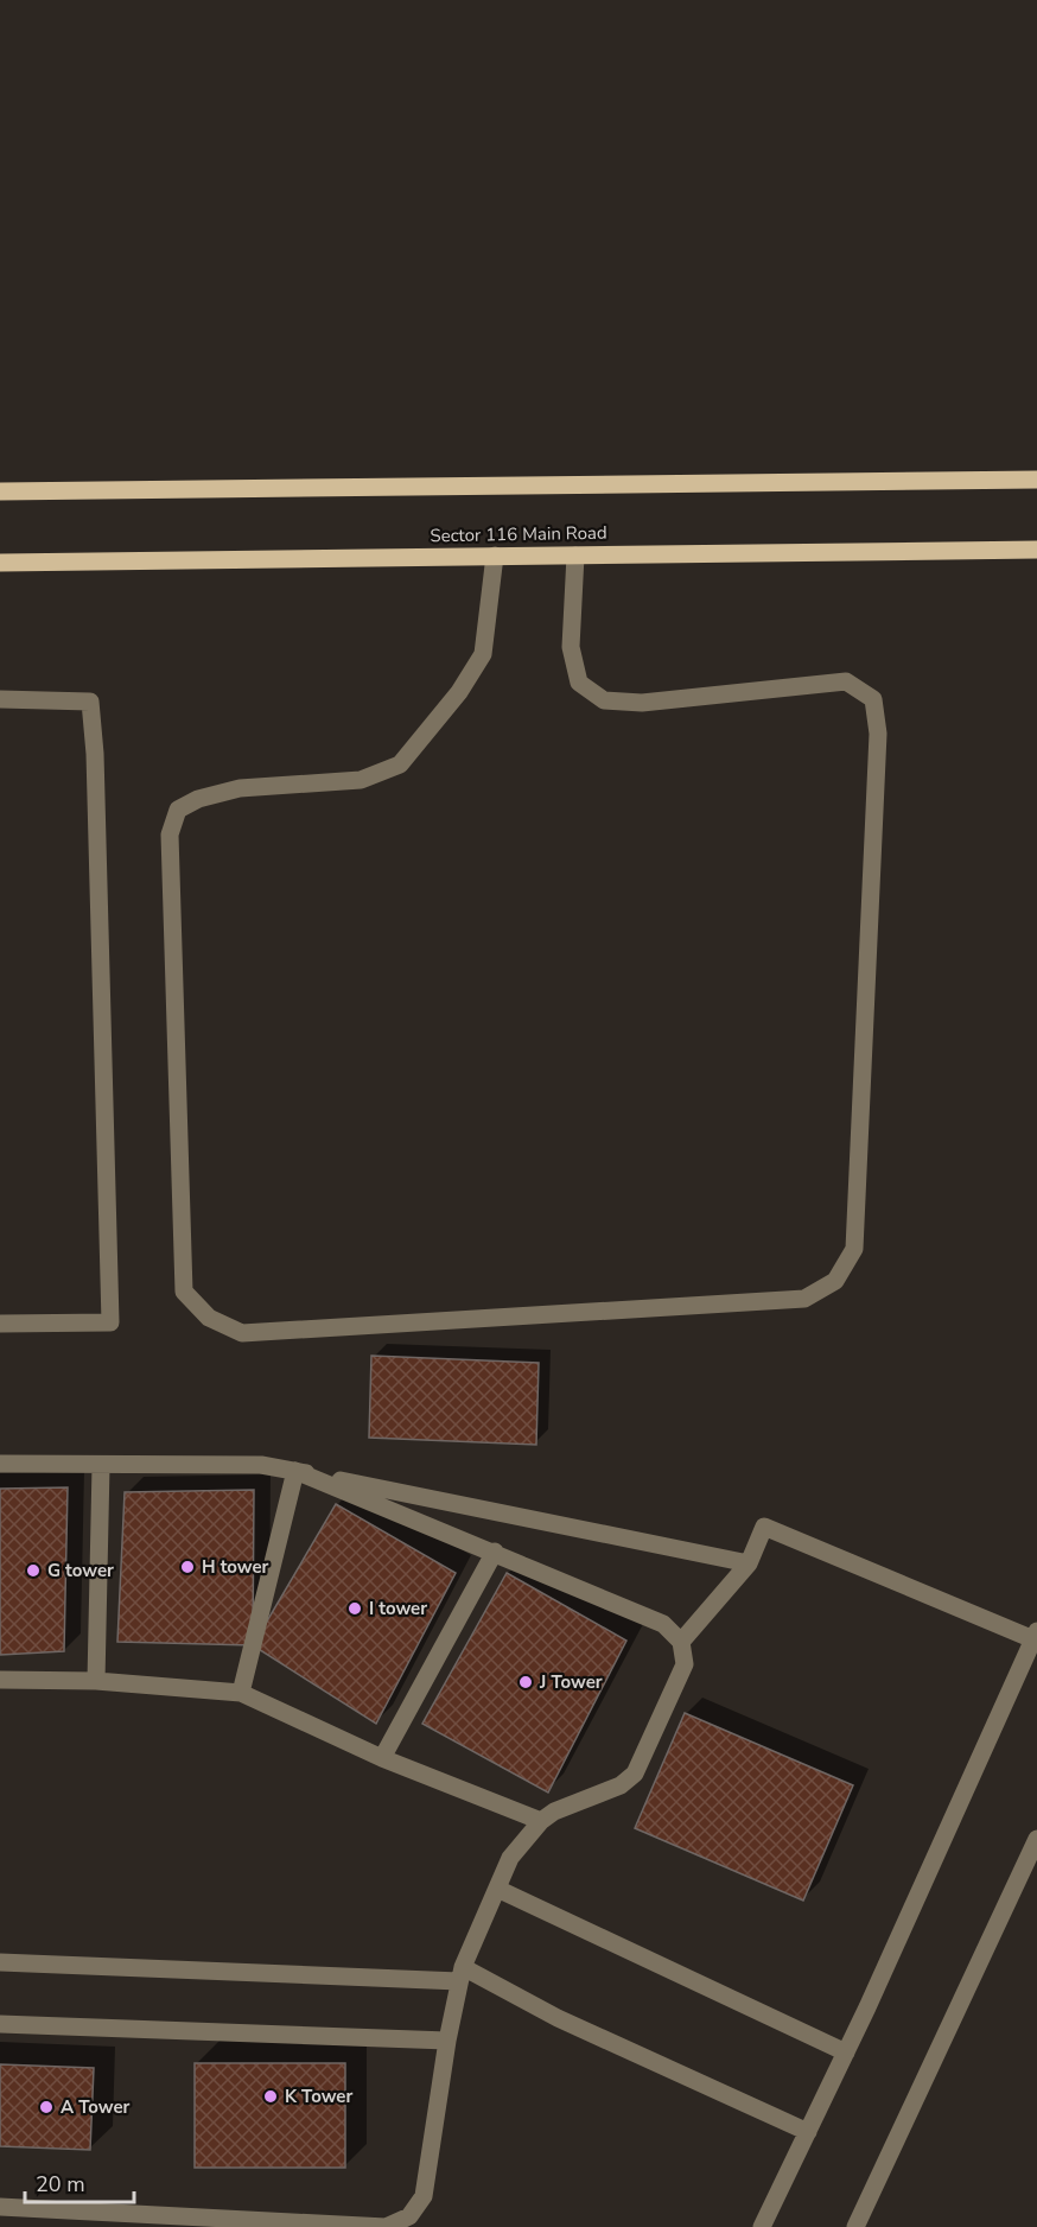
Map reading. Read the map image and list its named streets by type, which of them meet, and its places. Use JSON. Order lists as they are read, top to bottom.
{
  "streets": {
    "main road": ["Sector 116 Main Road"]
  },
  "places": [
    "H tower",
    "G tower",
    "I tower",
    "J Tower",
    "K Tower",
    "A Tower"
  ],
  "scale_bar": "20 m"
}
